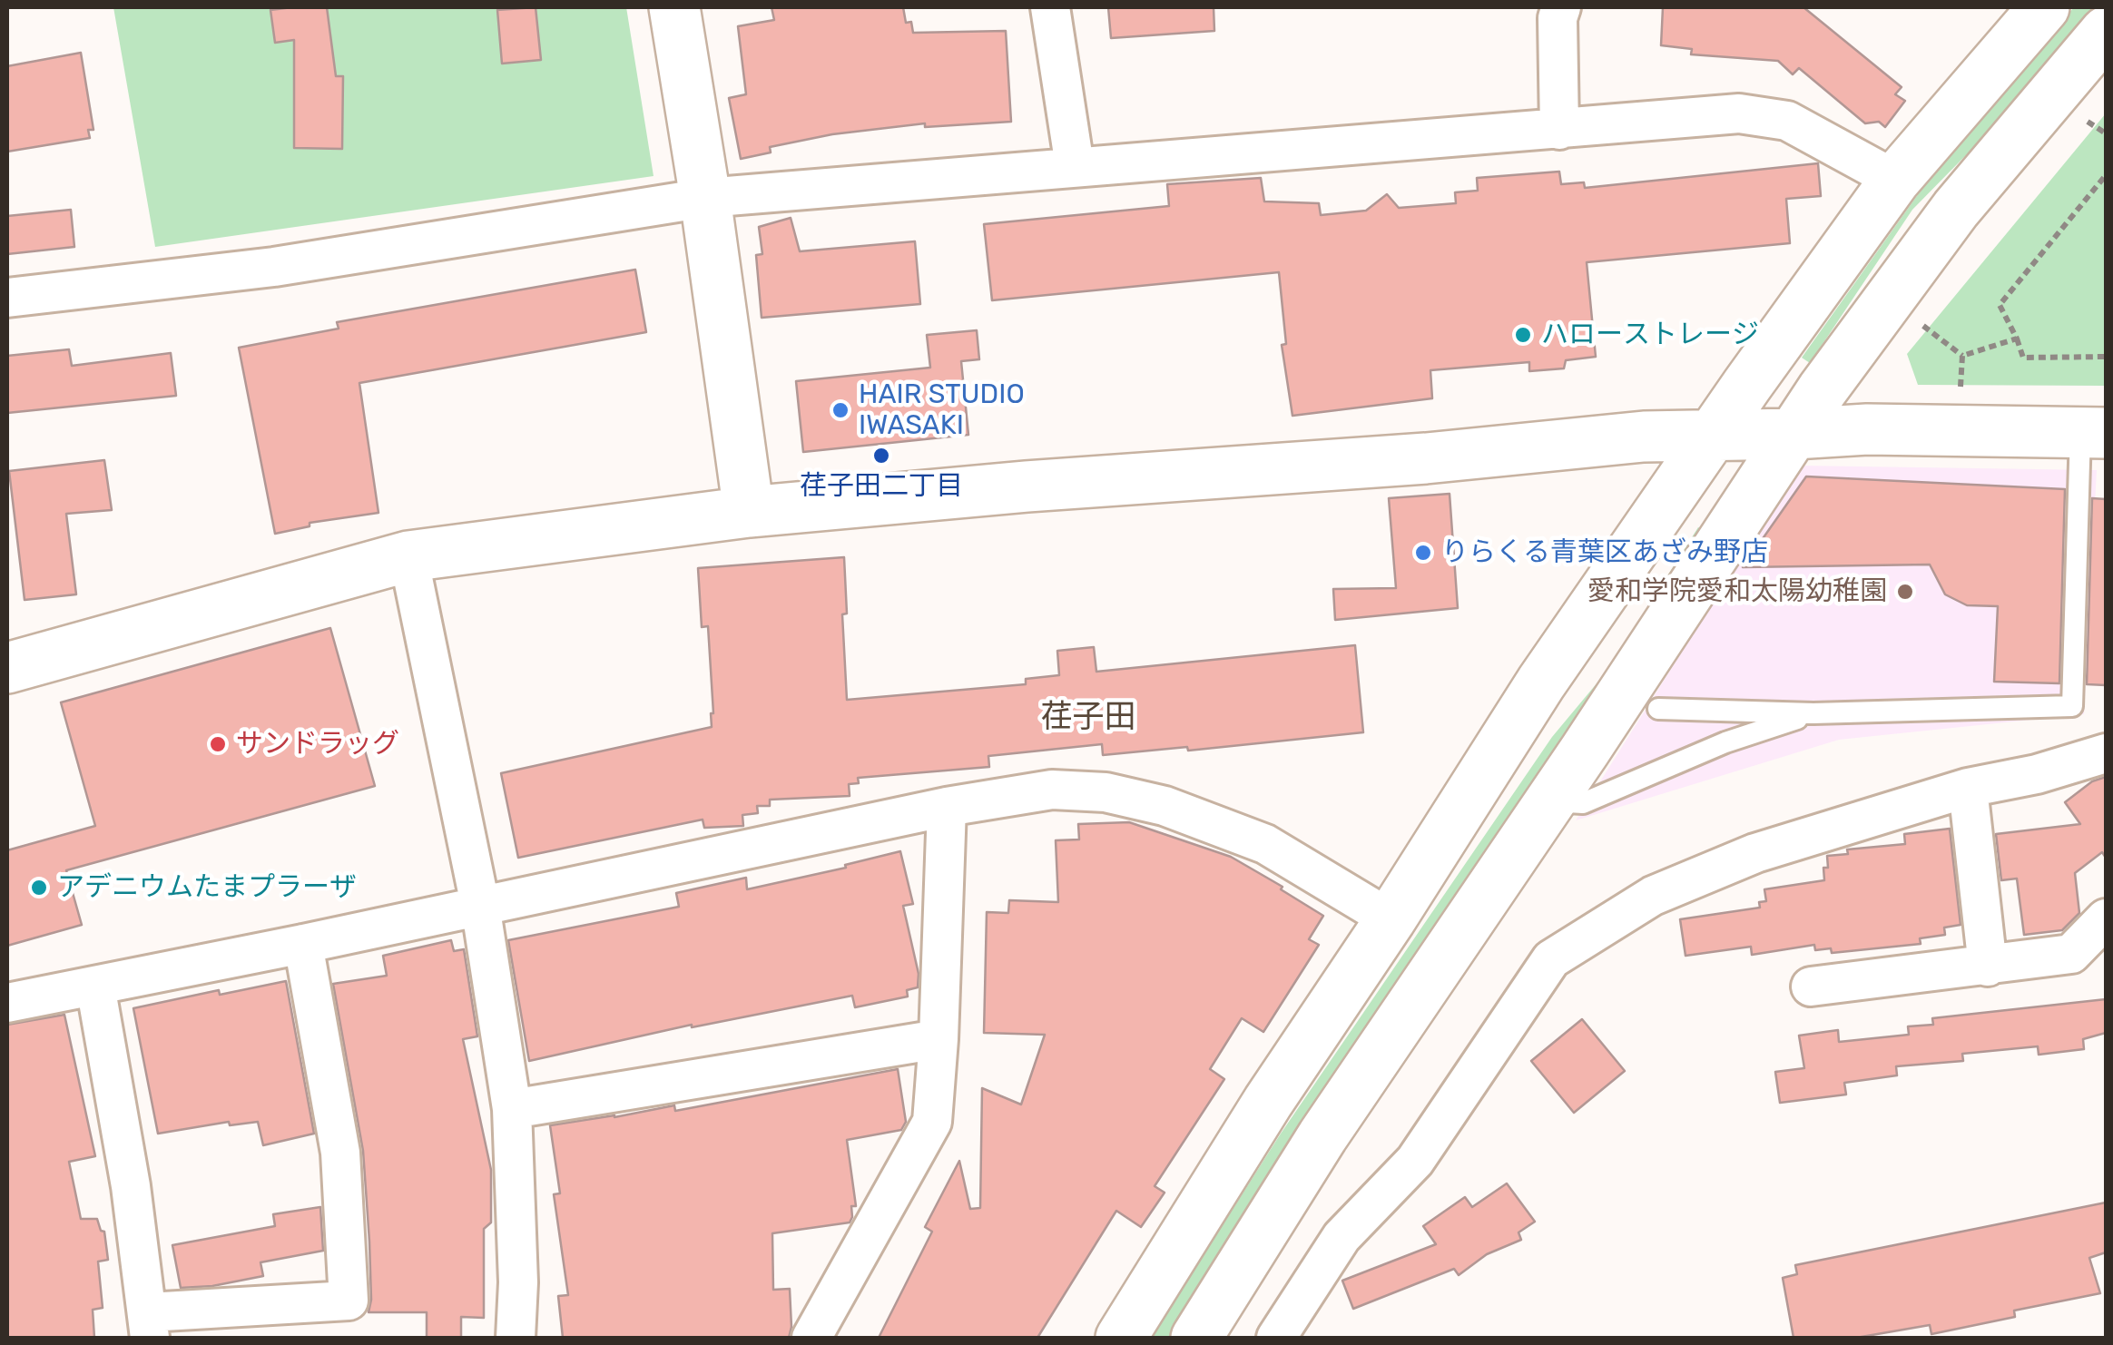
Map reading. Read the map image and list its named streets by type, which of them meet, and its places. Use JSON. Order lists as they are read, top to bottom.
{
  "districts": ["荏子田"],
  "places": [
    "ハローストレージ",
    "HAIR STUDIO IWASAKI",
    "荏子田二丁目",
    "りらくる青葉区あざみ野店",
    "愛和学院愛和太陽幼稚園",
    "サンドラッグ",
    "アデニウムたまプラーザ"
  ]
}
